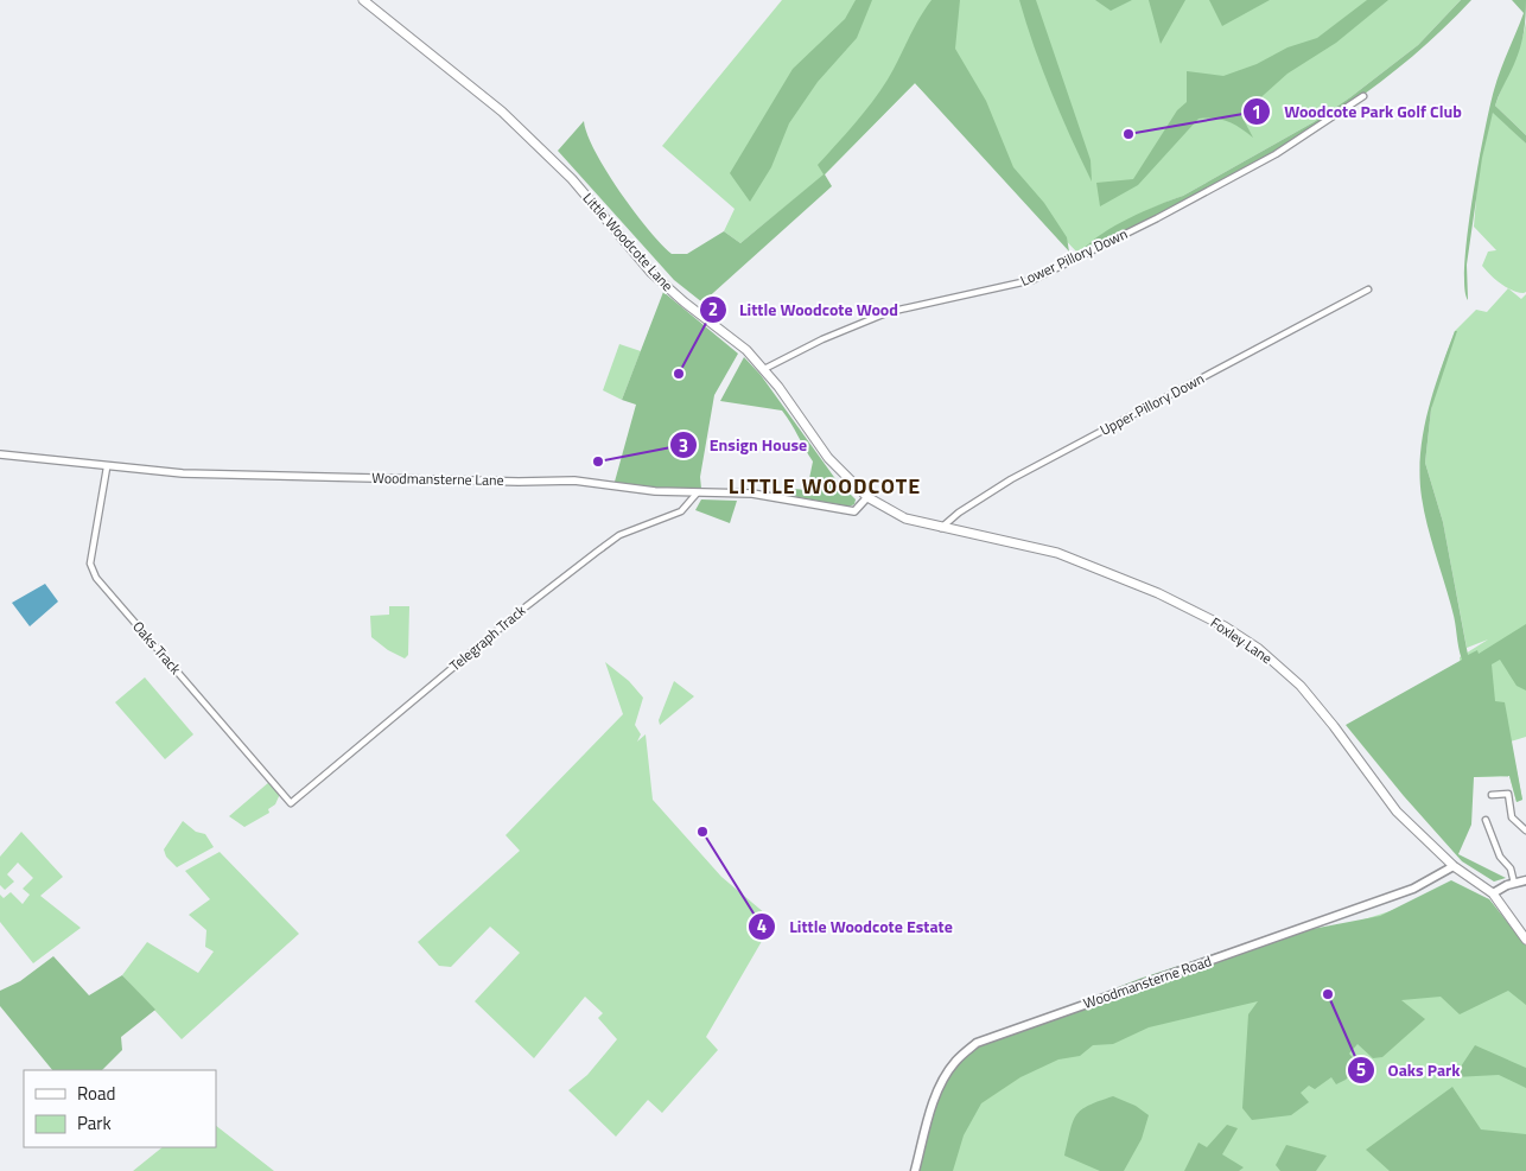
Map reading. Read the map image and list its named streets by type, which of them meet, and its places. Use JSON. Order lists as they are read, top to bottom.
{
  "streets": {
    "main road": ["Little Woodcote Lane", "Foxley Lane", "Woodmansterne Road"],
    "street": [
      "Lower Pillory Down",
      "Upper Pillory Down",
      "Woodmansterne Lane",
      "Telegraph Track",
      "Oaks Track"
    ]
  },
  "crossings": [
    ["Little Woodcote Lane", "Lower Pillory Down"],
    ["Little Woodcote Lane", "Woodmansterne Lane"],
    ["Little Woodcote Lane", "Foxley Lane"],
    ["Upper Pillory Down", "Foxley Lane"],
    ["Woodmansterne Lane", "Telegraph Track"],
    ["Woodmansterne Lane", "Oaks Track"],
    ["Telegraph Track", "Oaks Track"],
    ["Foxley Lane", "Woodmansterne Road"]
  ],
  "districts": ["LITTLE WOODCOTE"],
  "places": [
    "Woodcote Park Golf Club",
    "Little Woodcote Wood",
    "Ensign House",
    "Little Woodcote Estate",
    "Oaks Park"
  ],
  "legend": ["Road", "Park"]
}
